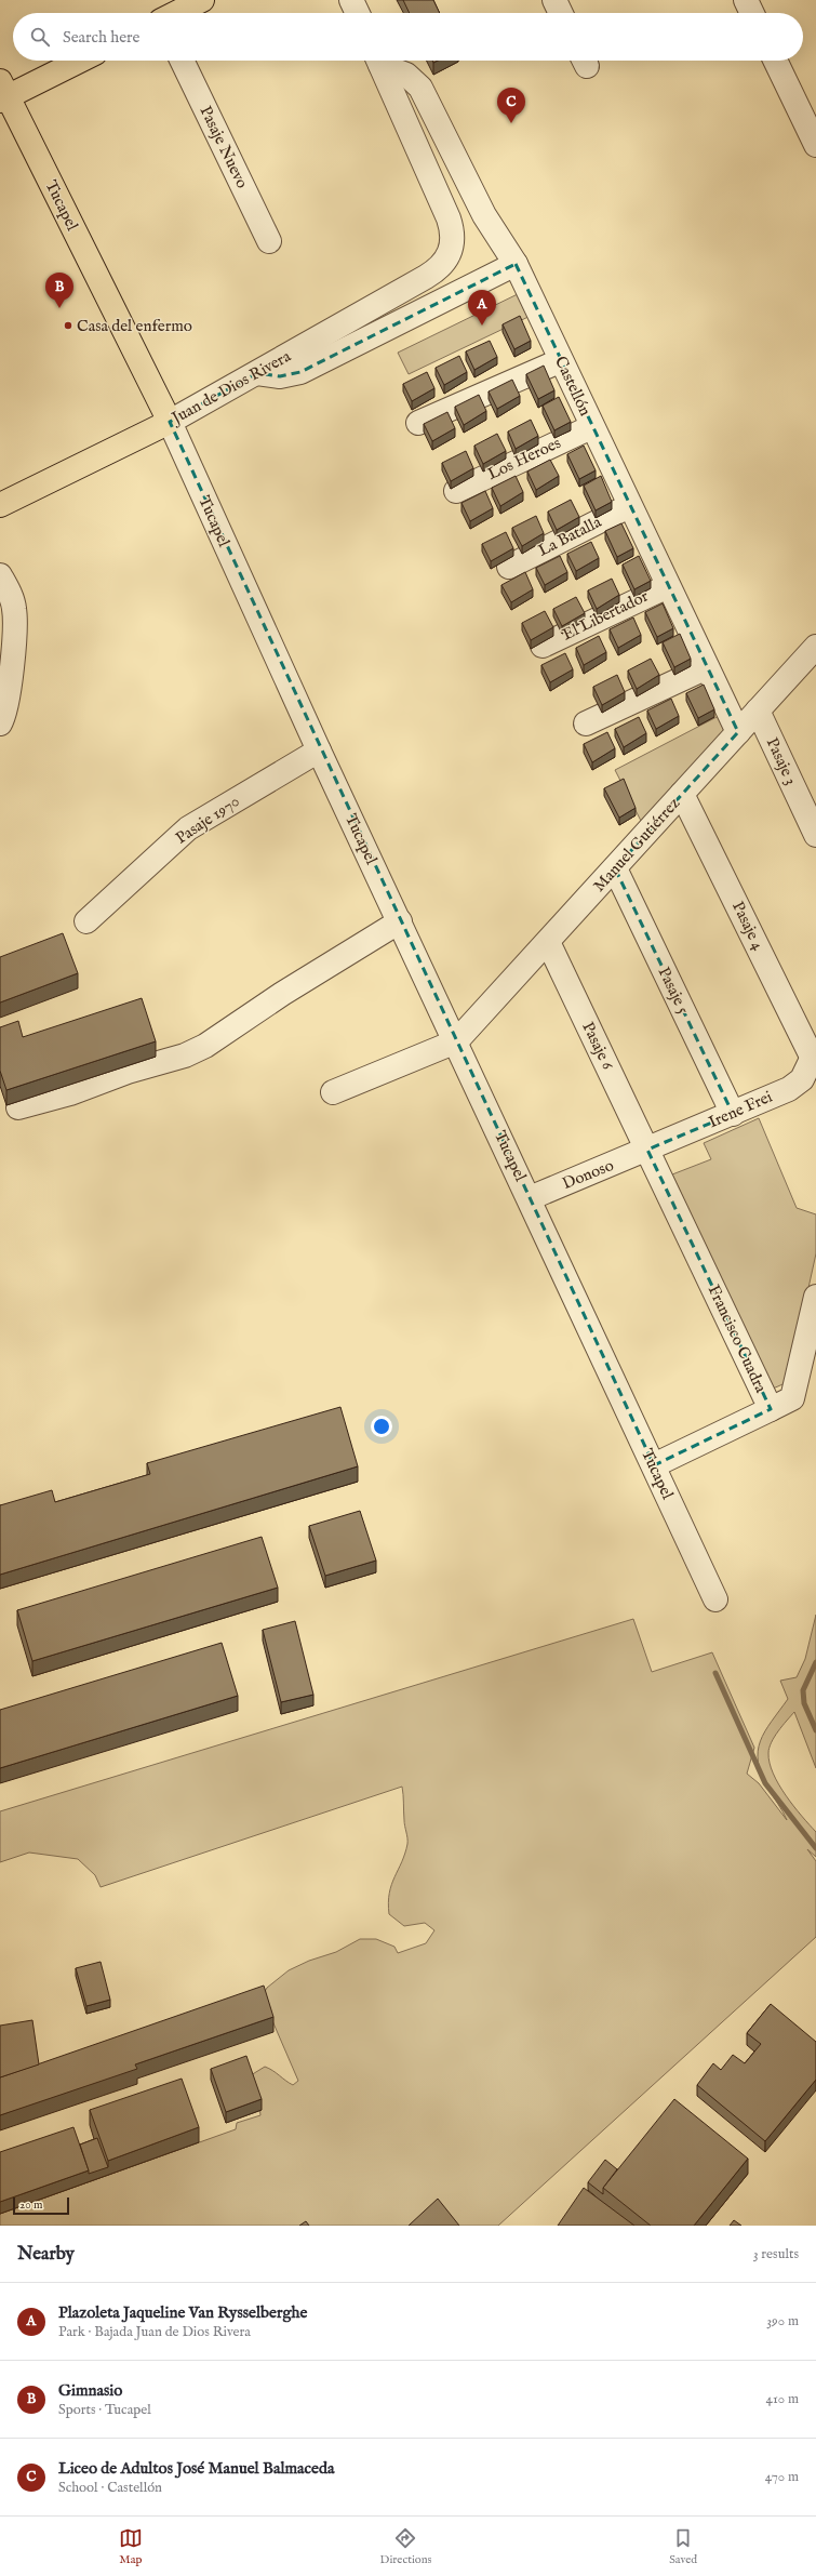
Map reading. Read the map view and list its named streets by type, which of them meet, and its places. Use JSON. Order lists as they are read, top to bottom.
{
  "streets": {
    "main road": ["Tucapel", "Juan de Dios Rivera"],
    "street": [
      "Pasaje Nuevo",
      "Castellón",
      "Los Heroes",
      "La Batalla",
      "El Libertador",
      "Pasaje 3",
      "Pasaje 1970",
      "Manuel Gutiérrez",
      "Pasaje 4",
      "Pasaje 5",
      "Pasaje 6",
      "Irene Frei",
      "Donoso",
      "Francisco Cuadra"
    ]
  },
  "crossings": [
    ["Tucapel", "Juan de Dios Rivera"],
    ["Tucapel", "Pasaje 1970"],
    ["Tucapel", "Manuel Gutiérrez"],
    ["Tucapel", "Donoso"],
    ["Tucapel", "Francisco Cuadra"],
    ["Castellón", "Juan de Dios Rivera"],
    ["Castellón", "Los Heroes"],
    ["Castellón", "La Batalla"],
    ["Castellón", "El Libertador"],
    ["Castellón", "Manuel Gutiérrez"],
    ["Pasaje 3", "Manuel Gutiérrez"],
    ["Manuel Gutiérrez", "Pasaje 4"],
    ["Manuel Gutiérrez", "Pasaje 5"],
    ["Manuel Gutiérrez", "Pasaje 6"],
    ["Pasaje 4", "Irene Frei"],
    ["Pasaje 5", "Irene Frei"],
    ["Pasaje 6", "Irene Frei"],
    ["Pasaje 6", "Donoso"],
    ["Pasaje 6", "Francisco Cuadra"],
    ["Irene Frei", "Donoso"],
    ["Irene Frei", "Francisco Cuadra"],
    ["Donoso", "Francisco Cuadra"]
  ],
  "places": ["Casa del enfermo"],
  "scale_bar": "20 m",
  "page": {
    "search": "Search here",
    "pins": ["C", "B", "A"],
    "scale": "20 m",
    "heading": ["Nearby", "3 results"],
    "list": [
      {
        "mark": "A",
        "name": "Plazoleta Jaqueline Van Rysselberghe",
        "note": "Park · Bajada Juan de Dios Rivera",
        "value": "390 m"
      },
      {
        "mark": "B",
        "name": "Gimnasio",
        "note": "Sports · Tucapel",
        "value": "410 m"
      },
      {
        "mark": "C",
        "name": "Liceo de Adultos José Manuel Balmaceda",
        "note": "School · Castellón",
        "value": "470 m"
      }
    ],
    "nav": ["Map", "Directions", "Saved"]
  }
}
